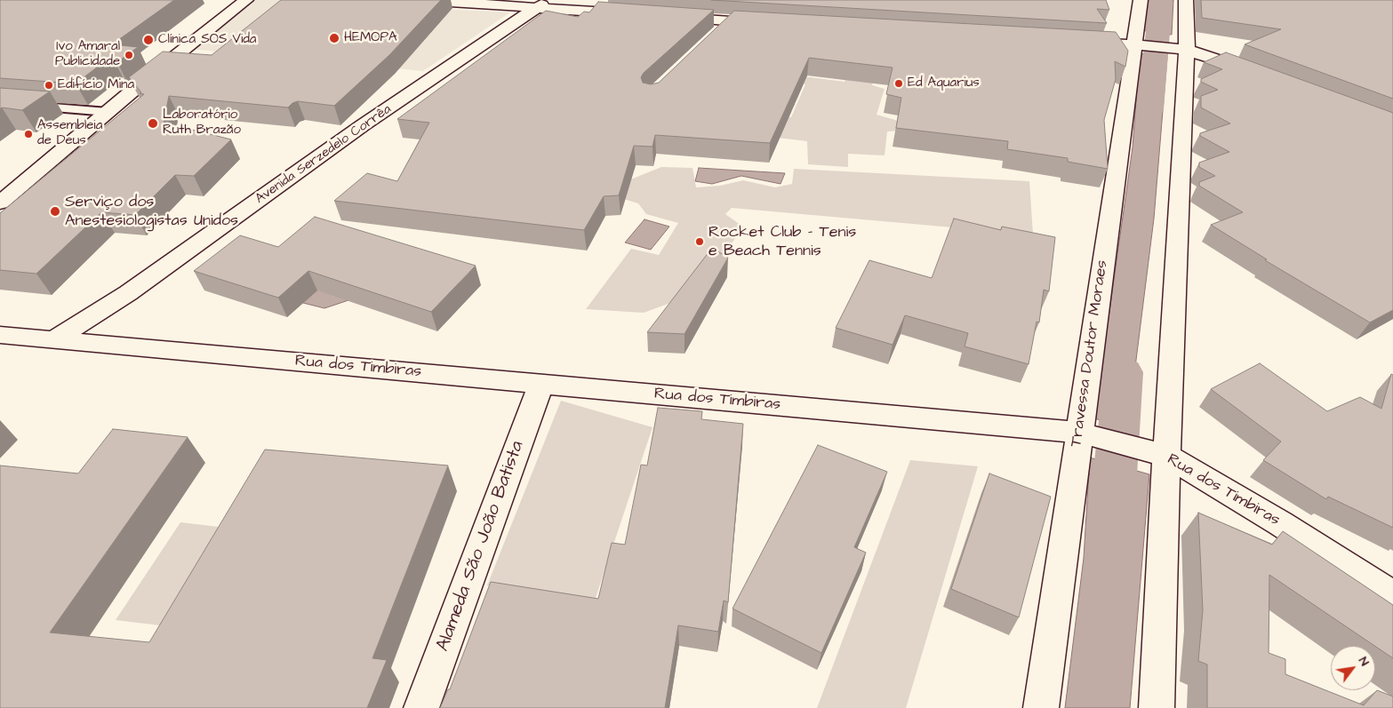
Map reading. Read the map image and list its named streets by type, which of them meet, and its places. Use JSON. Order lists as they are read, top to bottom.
{
  "streets": {
    "street": [
      "Avenida Serzedelo Corrêa",
      "Travessa Doutor Moraes",
      "Rua dos Timbiras",
      "Alameda São João Batista"
    ]
  },
  "crossings": [
    ["Avenida Serzedelo Corrêa", "Rua dos Timbiras"],
    ["Travessa Doutor Moraes", "Rua dos Timbiras"],
    ["Rua dos Timbiras", "Alameda São João Batista"]
  ],
  "places": [
    "HEMOPA",
    "Clínica SOS Vida",
    "Ivo Amaral Publicidade",
    "Ed Aquarius",
    "Edifício Mina",
    "Laboratório Ruth Brazão",
    "Assembleia de Deus",
    "Serviço dos Anestesiologistas Unidos",
    "Rocket Club - Tenis e Beach Tennis"
  ],
  "north": "top right"
}
